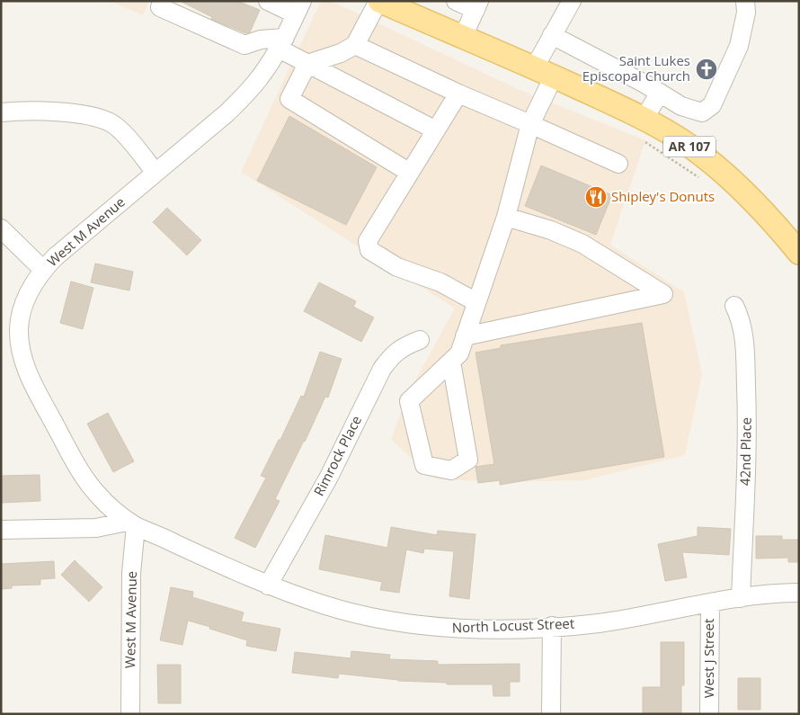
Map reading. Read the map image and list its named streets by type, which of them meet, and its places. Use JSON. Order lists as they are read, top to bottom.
{
  "streets": {
    "main road": ["AR 107"],
    "street": [
      "West M Avenue",
      "42nd Place",
      "Rimrock Place",
      "North Locust Street",
      "West J Street"
    ]
  },
  "crossings": [
    ["West M Avenue", "North Locust Street"],
    ["42nd Place", "North Locust Street"],
    ["Rimrock Place", "North Locust Street"],
    ["North Locust Street", "West J Street"]
  ],
  "places": {
    "church": ["Saint Lukes Episcopal Church"],
    "restaurant": ["Shipley's Donuts"]
  }
}
